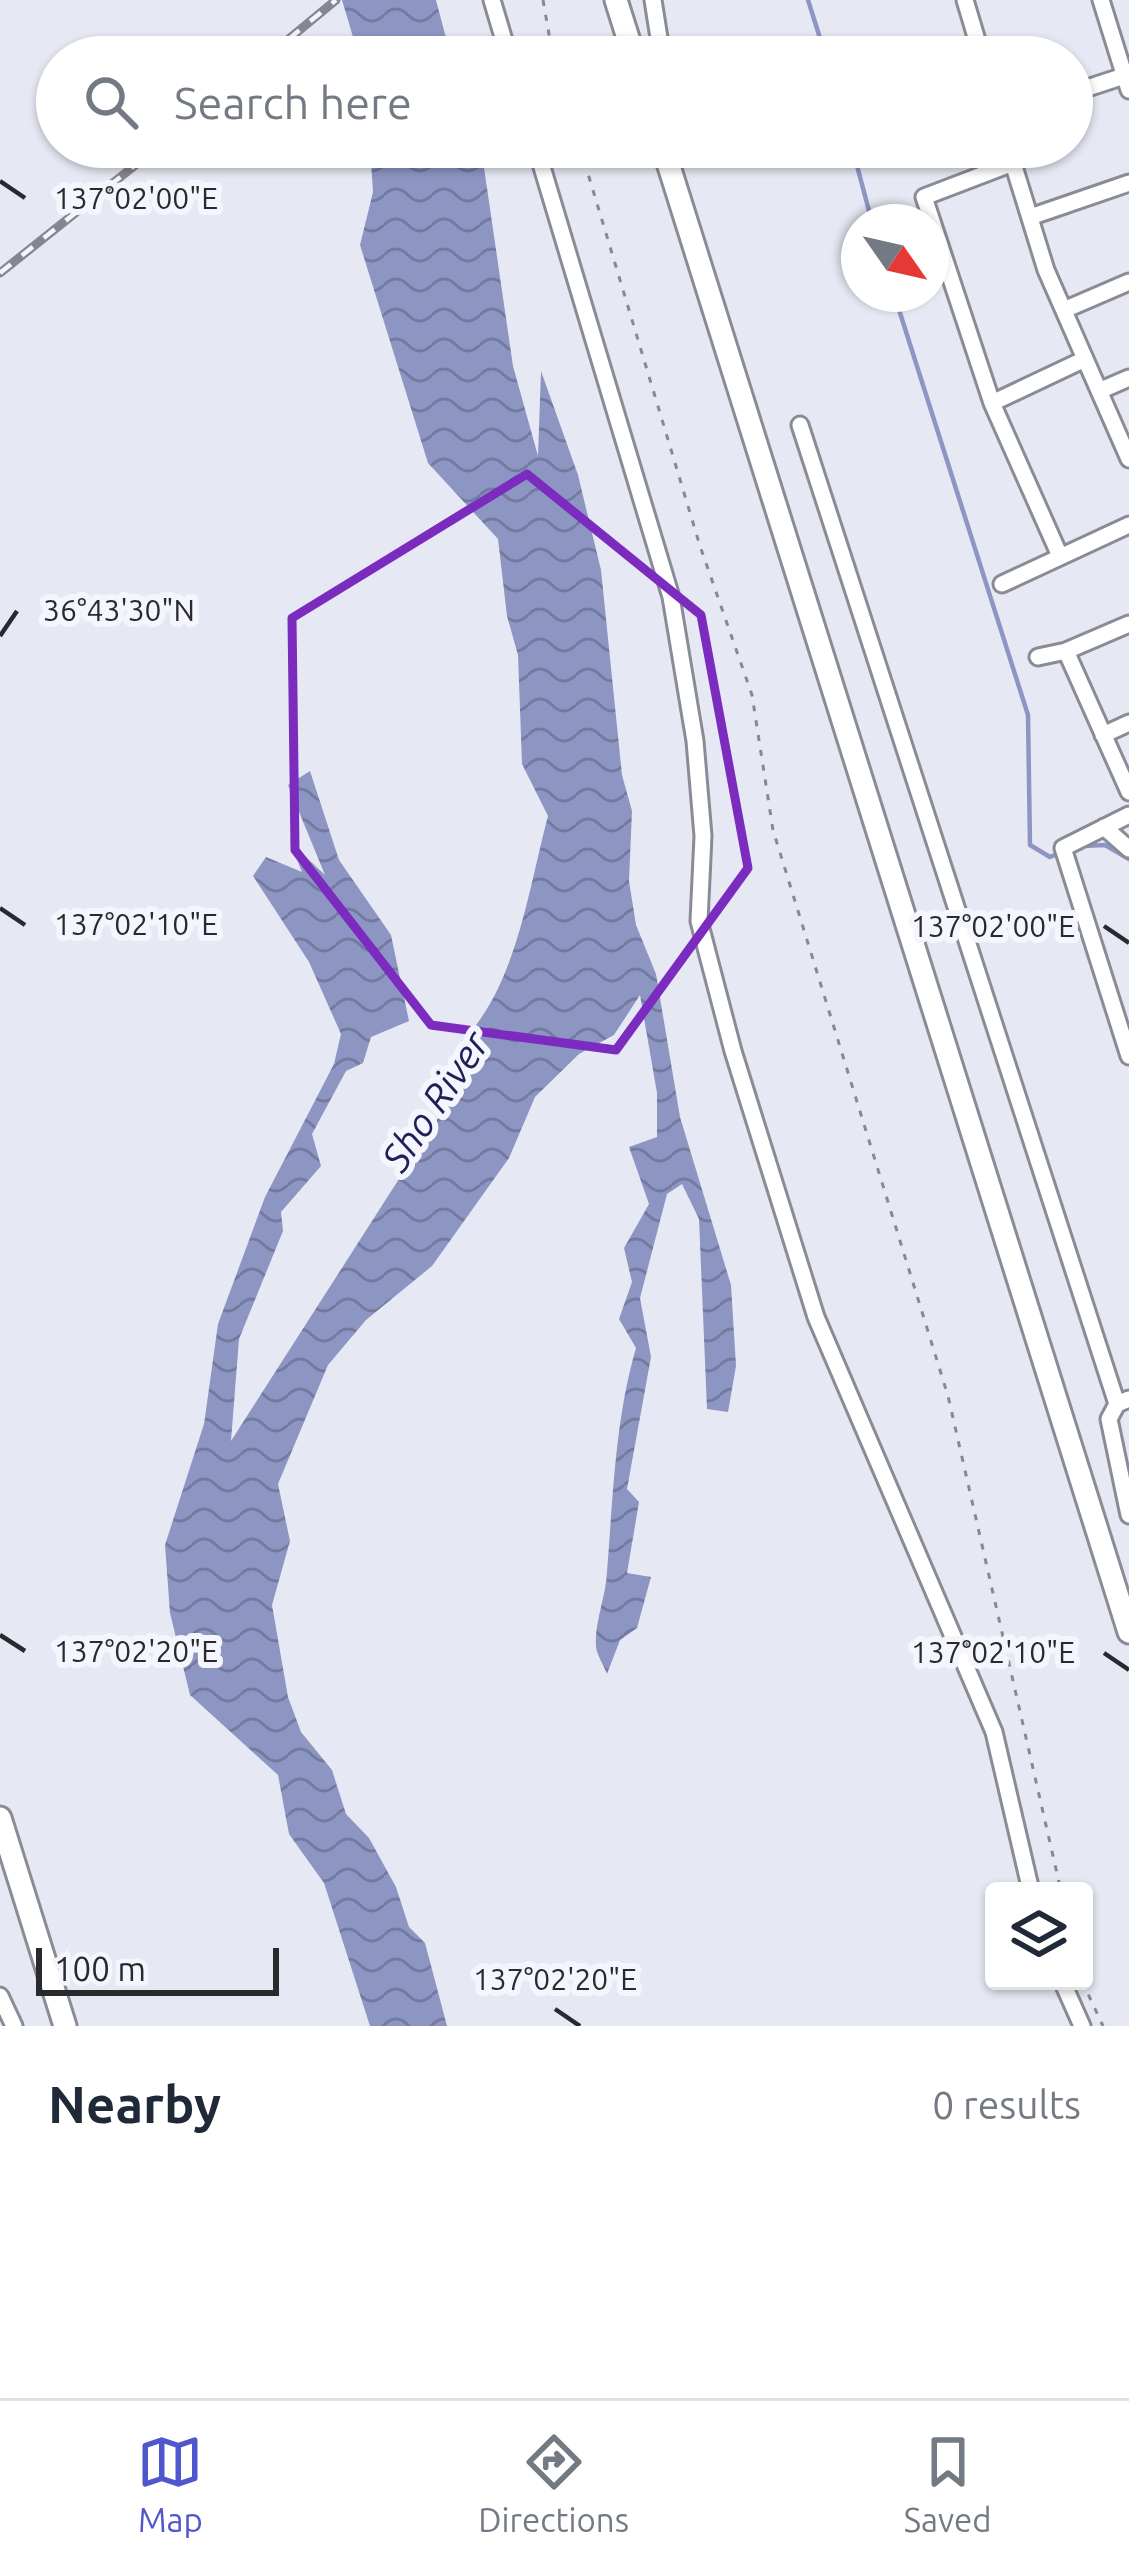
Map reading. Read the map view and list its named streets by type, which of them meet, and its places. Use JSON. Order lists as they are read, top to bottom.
{
  "water": ["Sho River"],
  "scale_bar": "100 m",
  "north": "bottom right",
  "page": {
    "search": "Search here",
    "scale": "100 m",
    "heading": ["Nearby", "0 results"],
    "nav": ["Map", "Directions", "Saved"]
  },
  "coordinates": [
    "137°02'00\"E",
    "36°43'30\"N",
    "137°02'10\"E",
    "137°02'20\"E"
  ]
}
